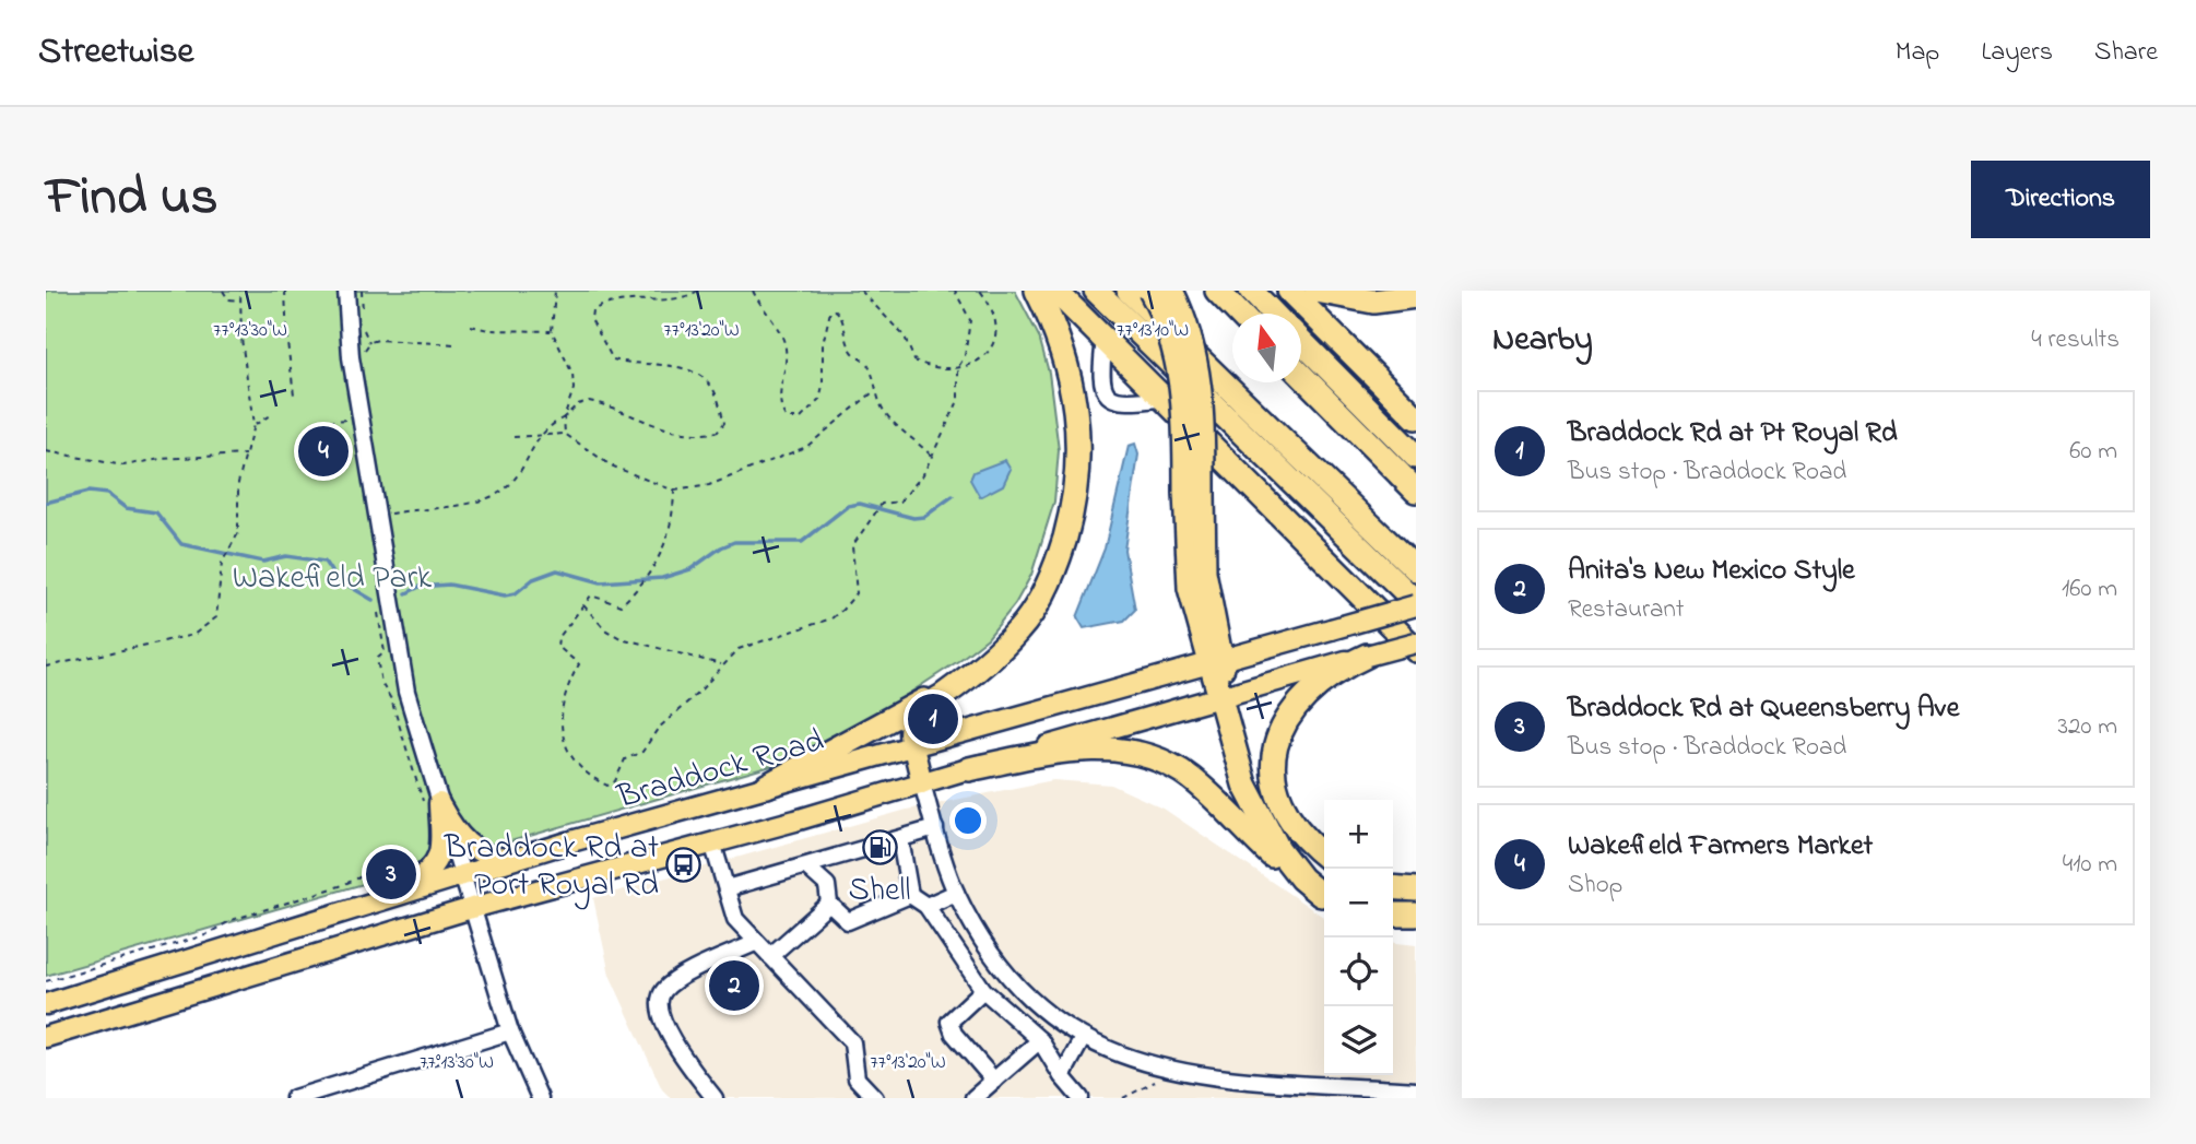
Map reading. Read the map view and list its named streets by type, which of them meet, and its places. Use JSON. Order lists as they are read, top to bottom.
{
  "streets": {
    "main road": ["Braddock Road"]
  },
  "parks": ["Wakefield Park"],
  "places": {
    "fuel station": ["Shell"],
    "bus stop": ["Braddock Rd at Port Royal Rd"]
  },
  "north": "top",
  "page": {
    "header": "Streetwise",
    "nav": ["Map", "Layers", "Share"],
    "title": "Find us",
    "buttons": "Directions",
    "heading": ["Nearby", "4 results"],
    "list": [
      {
        "mark": "1",
        "name": "Braddock Rd at Pt Royal Rd",
        "note": "Bus stop · Braddock Road",
        "value": "60 m"
      },
      {
        "mark": "2",
        "name": "Anita's New Mexico Style",
        "note": "Restaurant",
        "value": "160 m"
      },
      {
        "mark": "3",
        "name": "Braddock Rd at Queensberry Ave",
        "note": "Bus stop · Braddock Road",
        "value": "320 m"
      },
      {
        "mark": "4",
        "name": "Wakefield Farmers Market",
        "note": "Shop",
        "value": "410 m"
      }
    ],
    "pins": [
      "4",
      "1",
      "3",
      "2"
    ],
    "map_buttons": ["+", "−"]
  },
  "coordinates": ["77°13'30\"W", "77°13'20\"W", "77°13'10\"W"]
}
